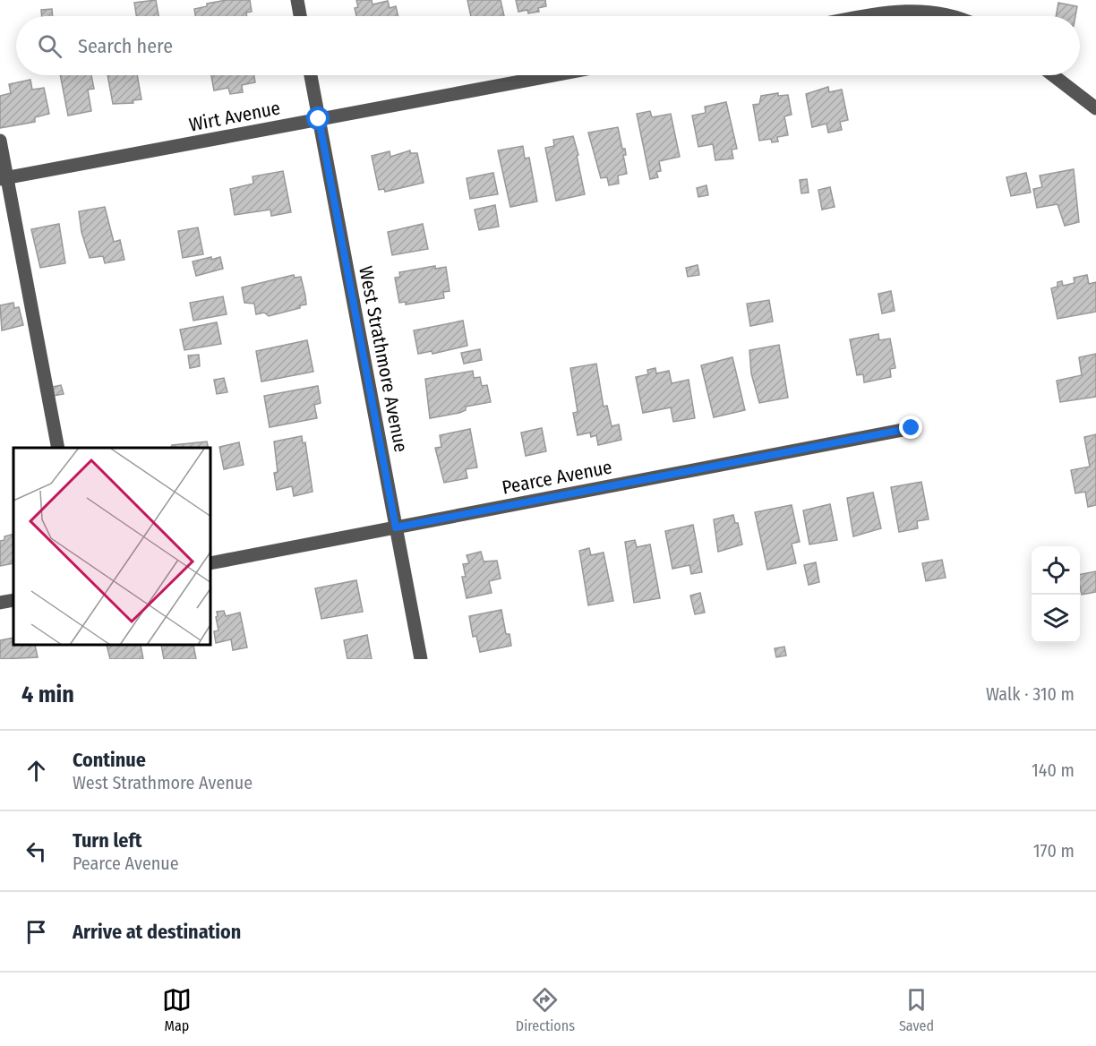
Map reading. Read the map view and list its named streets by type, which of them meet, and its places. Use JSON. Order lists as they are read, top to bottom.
{
  "streets": {
    "street": ["Wirt Avenue", "West Strathmore Avenue", "Pearce Avenue"]
  },
  "crossings": [
    ["Wirt Avenue", "West Strathmore Avenue"],
    ["West Strathmore Avenue", "Pearce Avenue"]
  ],
  "page": {
    "search": "Search here",
    "heading": ["4 min", "Walk · 310 m"],
    "list": [
      ["Continue", "West Strathmore Avenue", "140 m"],
      ["Turn left", "Pearce Avenue", "170 m"],
      "Arrive at destination"
    ],
    "nav": ["Map", "Directions", "Saved"]
  }
}
